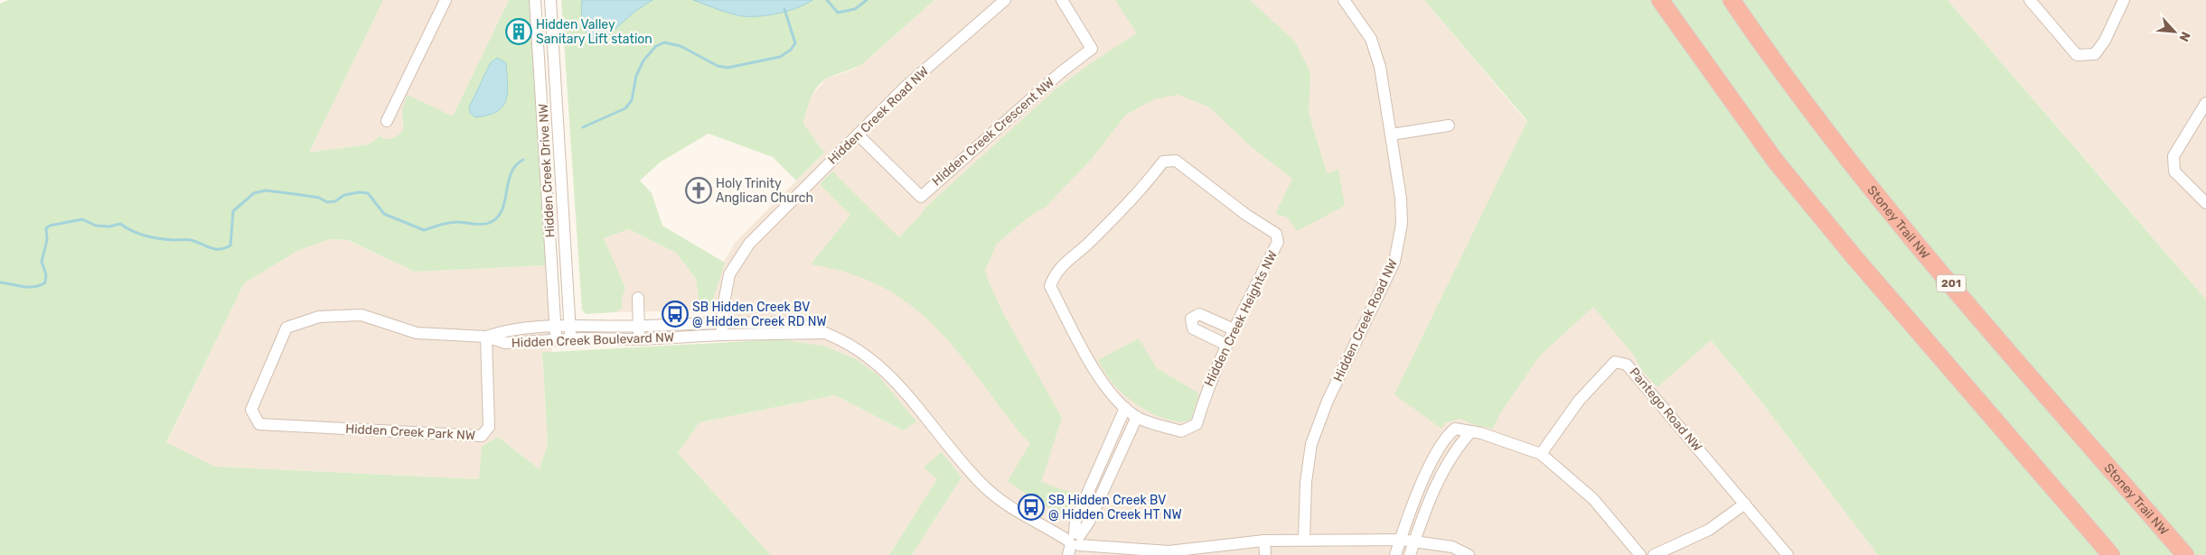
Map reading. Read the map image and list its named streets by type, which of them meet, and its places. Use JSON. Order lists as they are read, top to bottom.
{
  "streets": {
    "highway": ["Stoney Trail NW", "201"],
    "street": [
      "Hidden Creek Road NW",
      "Hidden Creek Crescent NW",
      "Hidden Creek Drive NW",
      "Hidden Creek Heights NW",
      "Hidden Creek Boulevard NW",
      "Pantego Road NW",
      "Hidden Creek Park NW"
    ]
  },
  "crossings": [
    ["Hidden Creek Road NW", "Hidden Creek Crescent NW"],
    ["Hidden Creek Road NW", "Hidden Creek Boulevard NW"],
    ["Hidden Creek Drive NW", "Hidden Creek Boulevard NW"],
    ["Hidden Creek Boulevard NW", "Hidden Creek Park NW"]
  ],
  "places": {
    "building": ["Hidden Valley Sanitary Lift station"],
    "church": ["Holy Trinity Anglican Church"],
    "bus stop": ["SB Hidden Creek BV @ Hidden Creek RD NW", "SB Hidden Creek BV @ Hidden Creek HT NW"]
  },
  "north": "bottom right"
}
